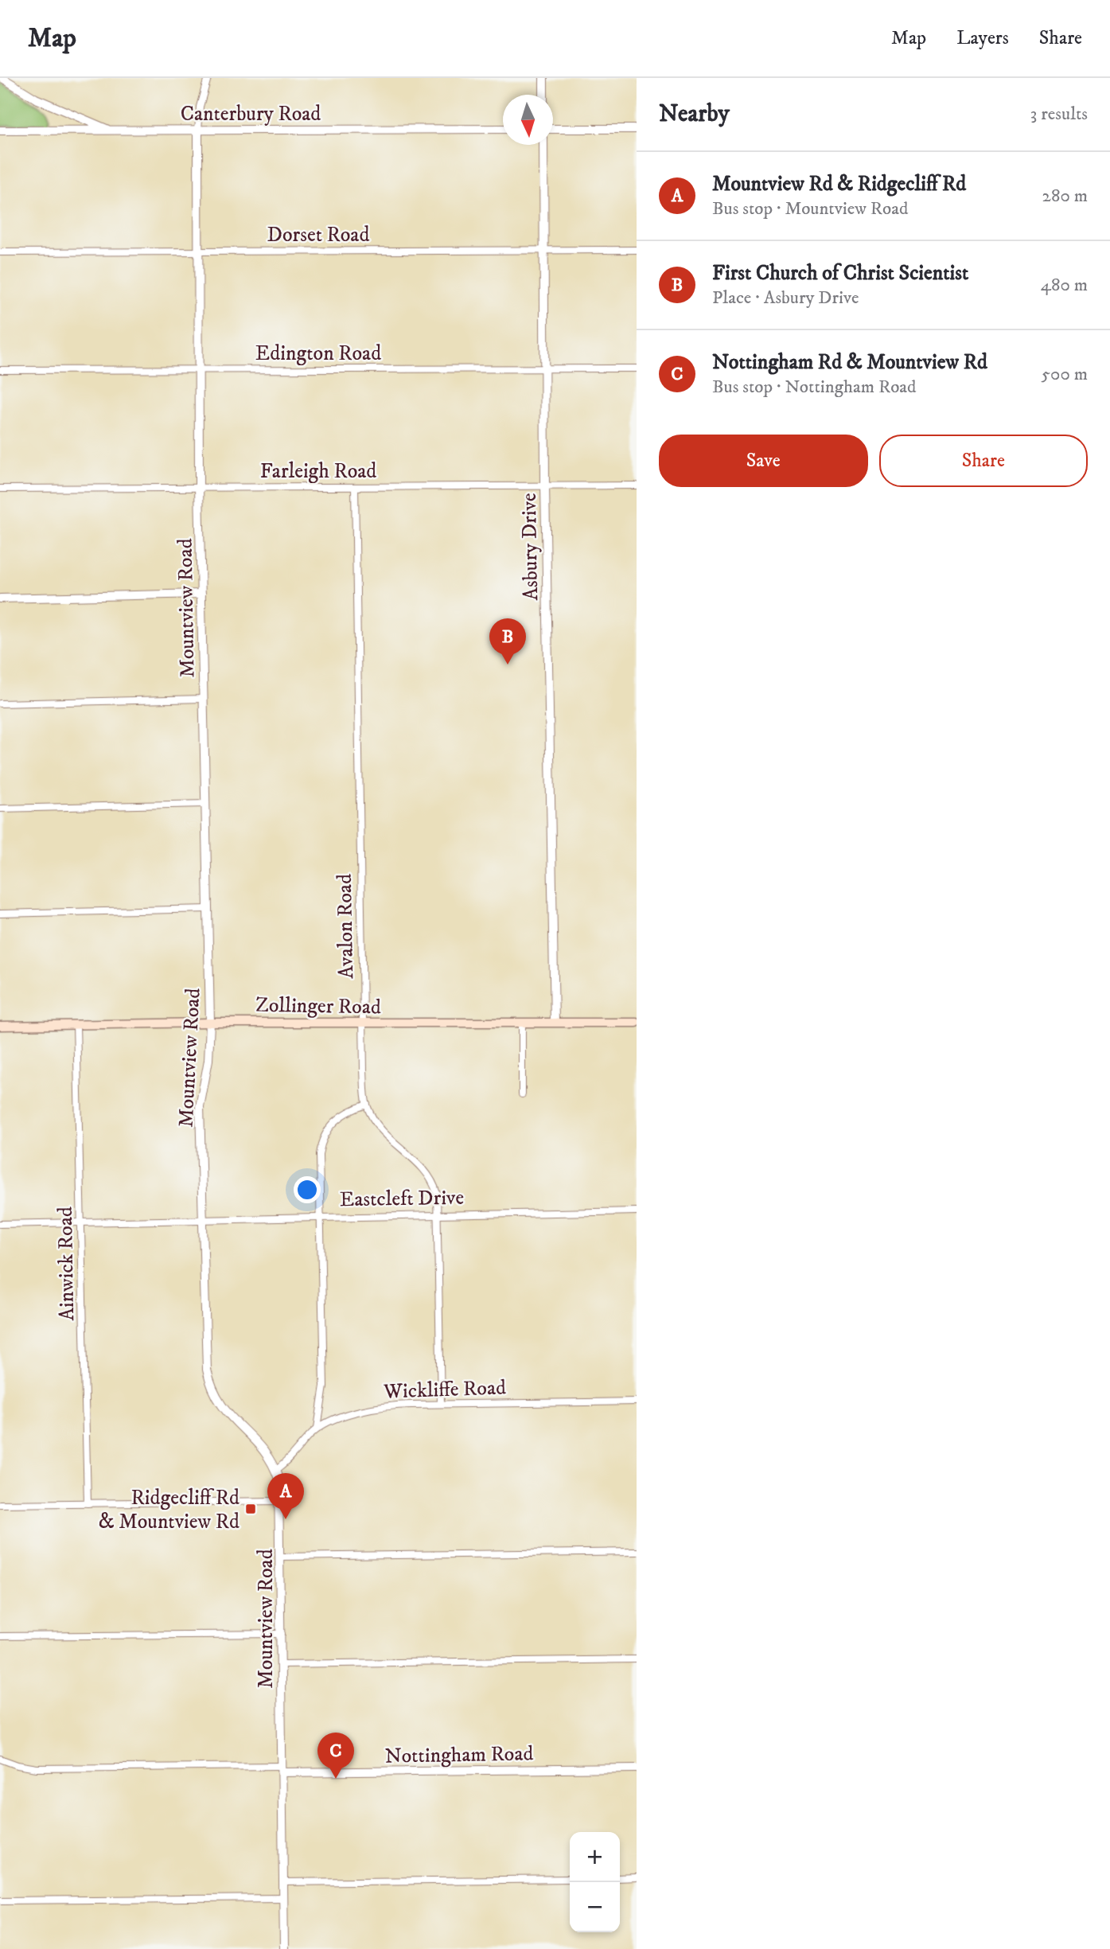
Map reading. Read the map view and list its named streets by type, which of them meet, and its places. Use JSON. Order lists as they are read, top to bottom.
{
  "streets": {
    "main road": ["Zollinger Road"],
    "street": [
      "Canterbury Road",
      "Dorset Road",
      "Edington Road",
      "Farleigh Road",
      "Asbury Drive",
      "Mountview Road",
      "Avalon Road",
      "Eastcleft Drive",
      "Ainwick Road",
      "Wickliffe Road",
      "Nottingham Road"
    ]
  },
  "crossings": [
    ["Canterbury Road", "Mountview Road"],
    ["Dorset Road", "Asbury Drive"],
    ["Dorset Road", "Mountview Road"],
    ["Edington Road", "Asbury Drive"],
    ["Edington Road", "Mountview Road"],
    ["Farleigh Road", "Asbury Drive"],
    ["Farleigh Road", "Mountview Road"],
    ["Farleigh Road", "Avalon Road"],
    ["Asbury Drive", "Zollinger Road"],
    ["Mountview Road", "Zollinger Road"],
    ["Mountview Road", "Eastcleft Drive"],
    ["Mountview Road", "Wickliffe Road"],
    ["Mountview Road", "Nottingham Road"],
    ["Avalon Road", "Zollinger Road"],
    ["Avalon Road", "Eastcleft Drive"],
    ["Avalon Road", "Wickliffe Road"],
    ["Zollinger Road", "Ainwick Road"],
    ["Eastcleft Drive", "Ainwick Road"]
  ],
  "places": {
    "transit": ["Ridgecliff Rd & Mountview Rd"]
  },
  "north": "bottom",
  "page": {
    "header": "Map",
    "nav": ["Map", "Layers", "Share"],
    "heading": ["Nearby", "3 results"],
    "list": [
      {
        "mark": "A",
        "name": "Mountview Rd & Ridgecliff Rd",
        "note": "Bus stop · Mountview Road",
        "value": "280 m"
      },
      {
        "mark": "B",
        "name": "First Church of Christ Scientist",
        "note": "Place · Asbury Drive",
        "value": "480 m"
      },
      {
        "mark": "C",
        "name": "Nottingham Rd & Mountview Rd",
        "note": "Bus stop · Nottingham Road",
        "value": "500 m"
      }
    ],
    "buttons": ["Save", "Share"],
    "pins": ["B", "A", "C"],
    "map_buttons": ["+", "−"]
  }
}
